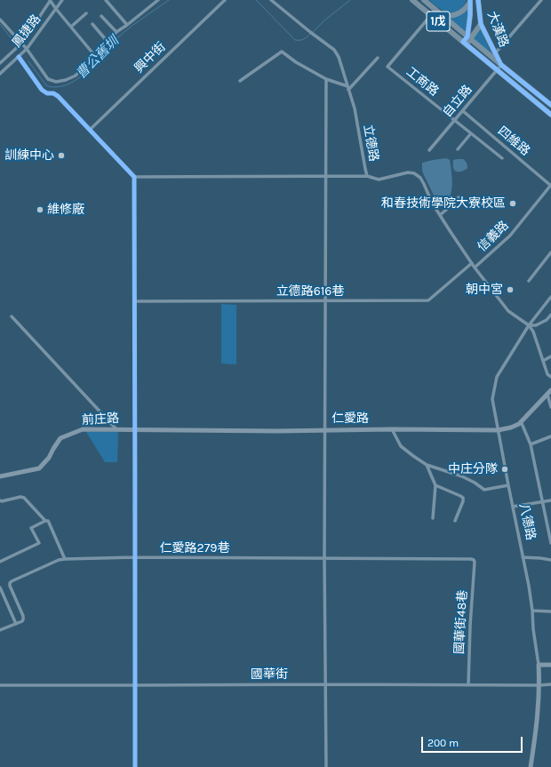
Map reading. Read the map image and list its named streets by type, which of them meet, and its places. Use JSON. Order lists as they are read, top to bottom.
{
  "streets": {
    "main road": ["1戊", "大漢路"],
    "street": [
      "鳳捷路",
      "興中街",
      "工商路",
      "自立路",
      "四維路",
      "立德路",
      "信義路",
      "立德路616巷",
      "仁愛路",
      "前庄路",
      "八德路",
      "仁愛路279巷",
      "國華街48巷",
      "國華街"
    ]
  },
  "crossings": [
    ["1戊", "大漢路"],
    ["1戊", "工商路"],
    ["1戊", "自立路"],
    ["大漢路", "自立路"],
    ["工商路", "自立路"],
    ["自立路", "四維路"],
    ["四維路", "信義路"],
    ["立德路", "信義路"],
    ["立德路", "立德路616巷"],
    ["立德路", "八德路"],
    ["仁愛路", "前庄路"],
    ["仁愛路", "八德路"],
    ["八德路", "國華街"],
    ["仁愛路279巷", "國華街48巷"],
    ["國華街48巷", "國華街"]
  ],
  "water": ["曹公舊圳"],
  "places": [
    "訓練中心",
    "和春技術學院大寮校區",
    "維修廠",
    "朝中宮",
    "中庄分隊"
  ],
  "scale_bar": "200 m"
}
